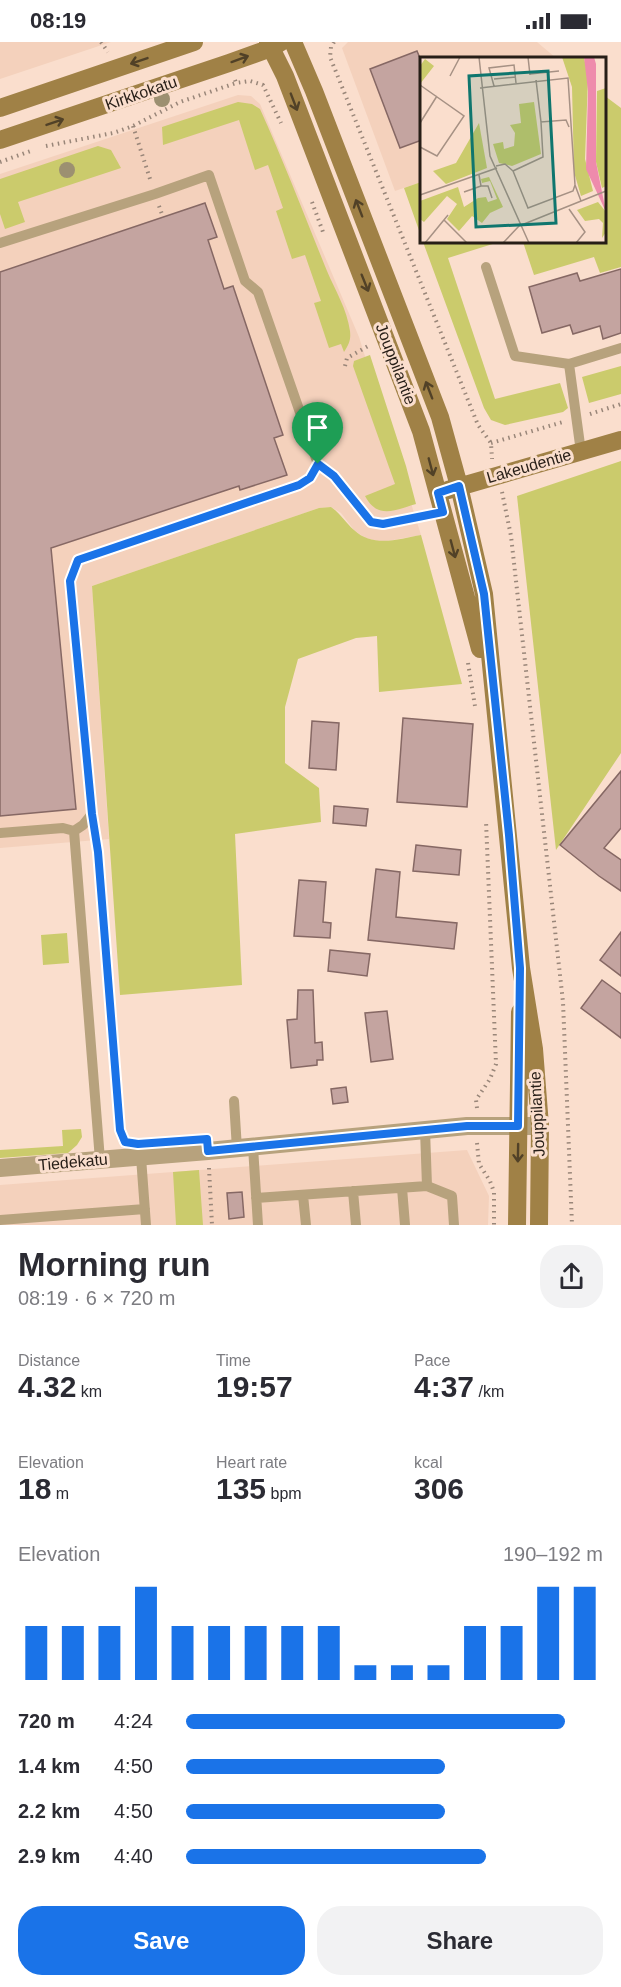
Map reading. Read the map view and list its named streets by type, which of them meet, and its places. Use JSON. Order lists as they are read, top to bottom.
{
  "streets": {
    "main road": ["Kirkkokatu", "Jouppilantie", "Lakeudentie"],
    "street": ["Tiedekatu"]
  },
  "crossings": [
    ["Kirkkokatu", "Jouppilantie"],
    ["Jouppilantie", "Lakeudentie"],
    ["Jouppilantie", "Tiedekatu"]
  ],
  "page": {
    "status": "08:19",
    "heading": ["Morning run", "08:19 · 6 × 720 m"],
    "stats": [
      ["Distance", "4.32 km"],
      ["Time", "19:57"],
      ["Pace", "4:37 /km"],
      ["Elevation", "18 m"],
      ["Heart rate", "135 bpm"],
      ["kcal", "306"]
    ],
    "chart": ["Elevation", "190–192 m"],
    "list": [
      {
        "name": "720 m",
        "note": "4:24"
      },
      {
        "name": "1.4 km",
        "note": "4:50"
      },
      {
        "name": "2.2 km",
        "note": "4:50"
      },
      {
        "name": "2.9 km",
        "note": "4:40"
      }
    ],
    "buttons": ["Save", "Share"]
  }
}
